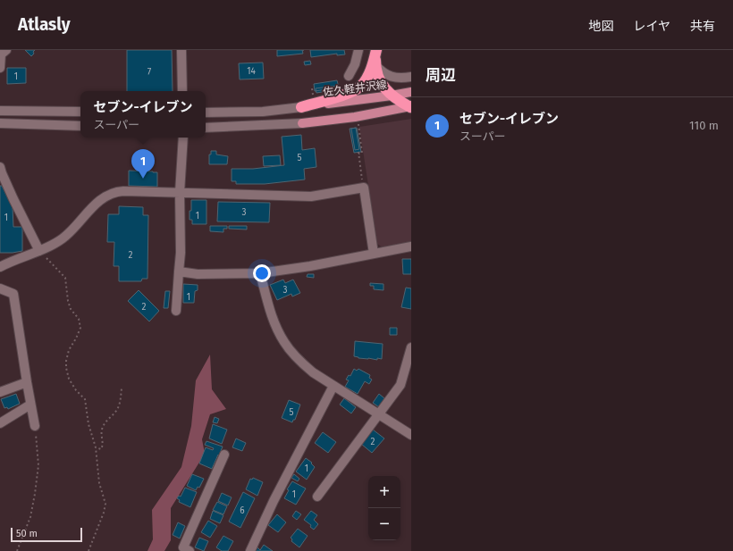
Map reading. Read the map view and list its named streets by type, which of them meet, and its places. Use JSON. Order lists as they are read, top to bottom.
{
  "streets": {
    "main road": ["佐久軽井沢線"]
  },
  "house_numbers": [
    "14",
    "7",
    "1",
    "5",
    "3",
    "1",
    "1",
    "2",
    "3",
    "1",
    "2",
    "5",
    "2",
    "1",
    "1",
    "6"
  ],
  "scale_bar": "50 m",
  "page": {
    "header": "Atlasly",
    "nav": ["地図", "レイヤ", "共有"],
    "heading": "周辺",
    "popup": ["セブン-イレブン", "スーパー"],
    "list": [
      {
        "mark": "1",
        "name": "セブン-イレブン",
        "note": "スーパー",
        "value": "110 m"
      }
    ],
    "pins": "1",
    "map_buttons": ["+", "−"],
    "scale": "50 m"
  }
}
